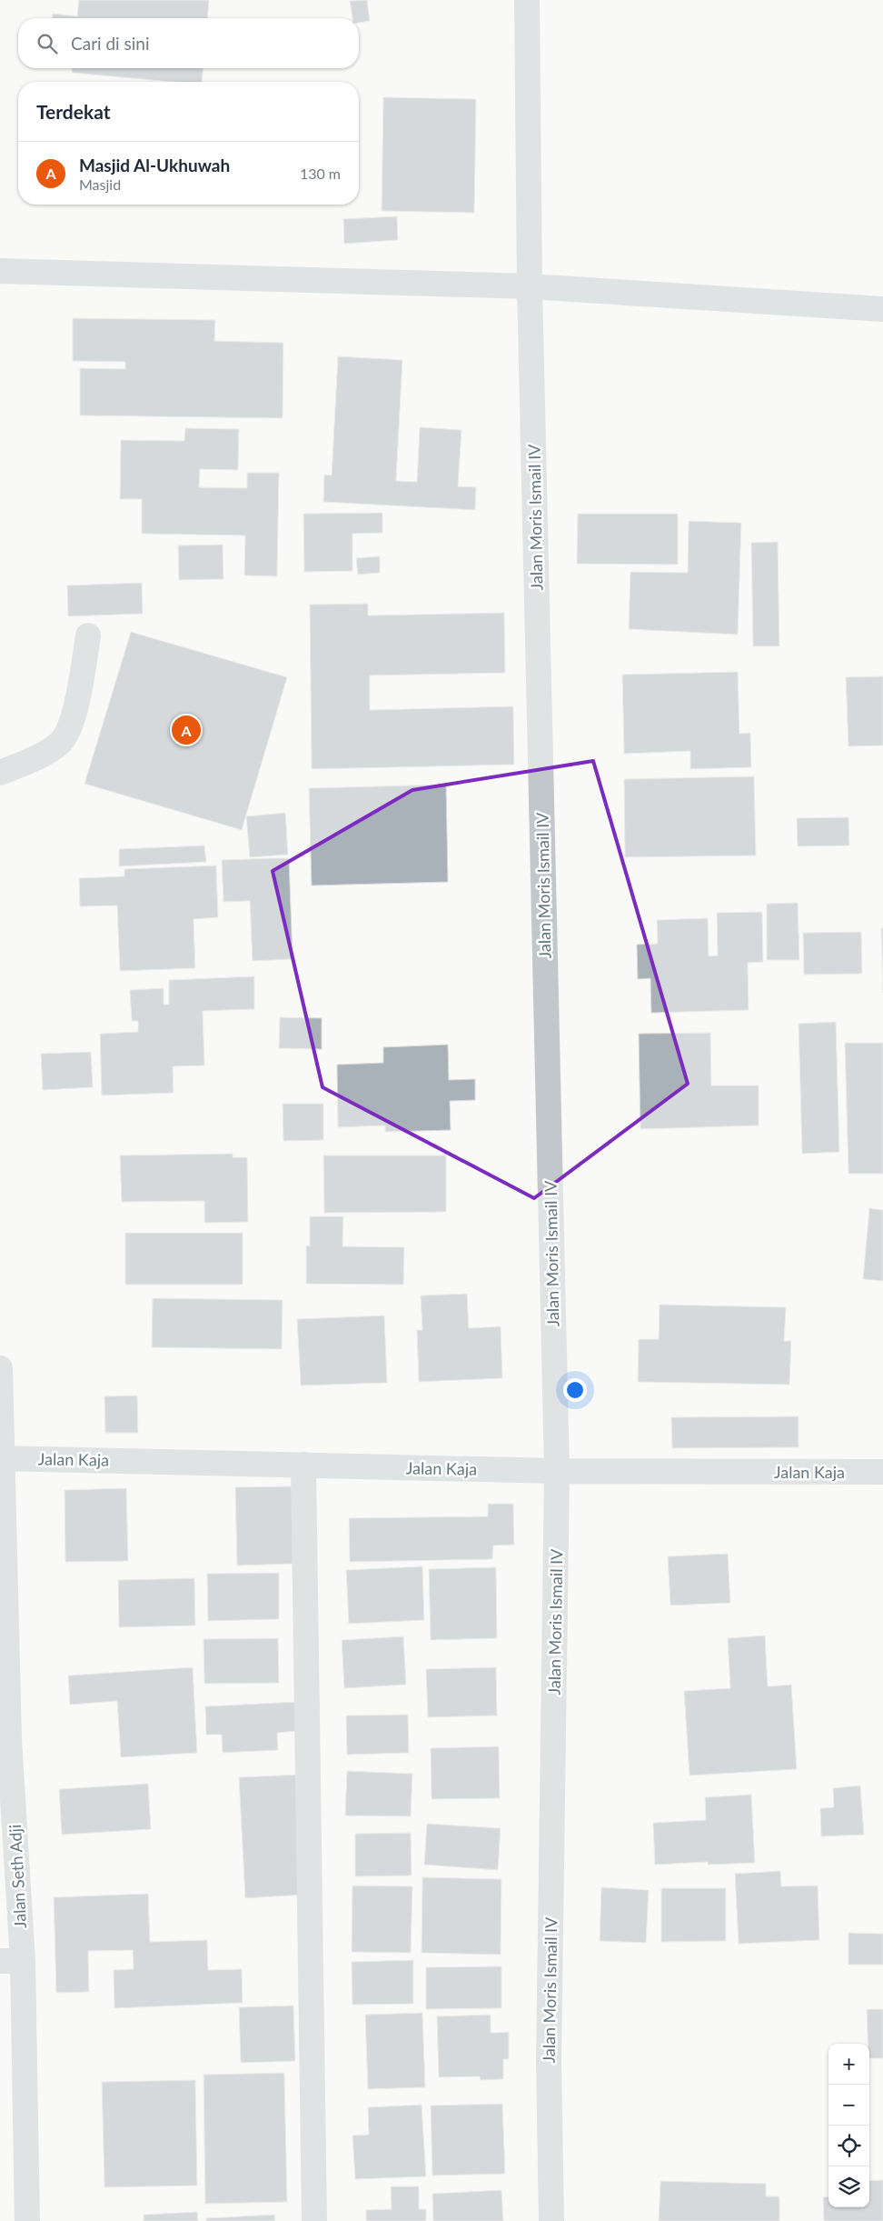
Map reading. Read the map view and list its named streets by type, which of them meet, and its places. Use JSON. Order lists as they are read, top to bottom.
{
  "streets": {
    "street": ["Jalan Moris Ismail IV", "Jalan Kaja", "Jalan Seth Adji"]
  },
  "crossings": [
    ["Jalan Moris Ismail IV", "Jalan Kaja"],
    ["Jalan Kaja", "Jalan Seth Adji"]
  ],
  "page": {
    "search": "Cari di sini",
    "heading": "Terdekat",
    "list": [
      {
        "mark": "A",
        "name": "Masjid Al-Ukhuwah",
        "note": "Masjid",
        "value": "130 m"
      }
    ],
    "pins": "A",
    "map_buttons": ["+", "−"]
  }
}
